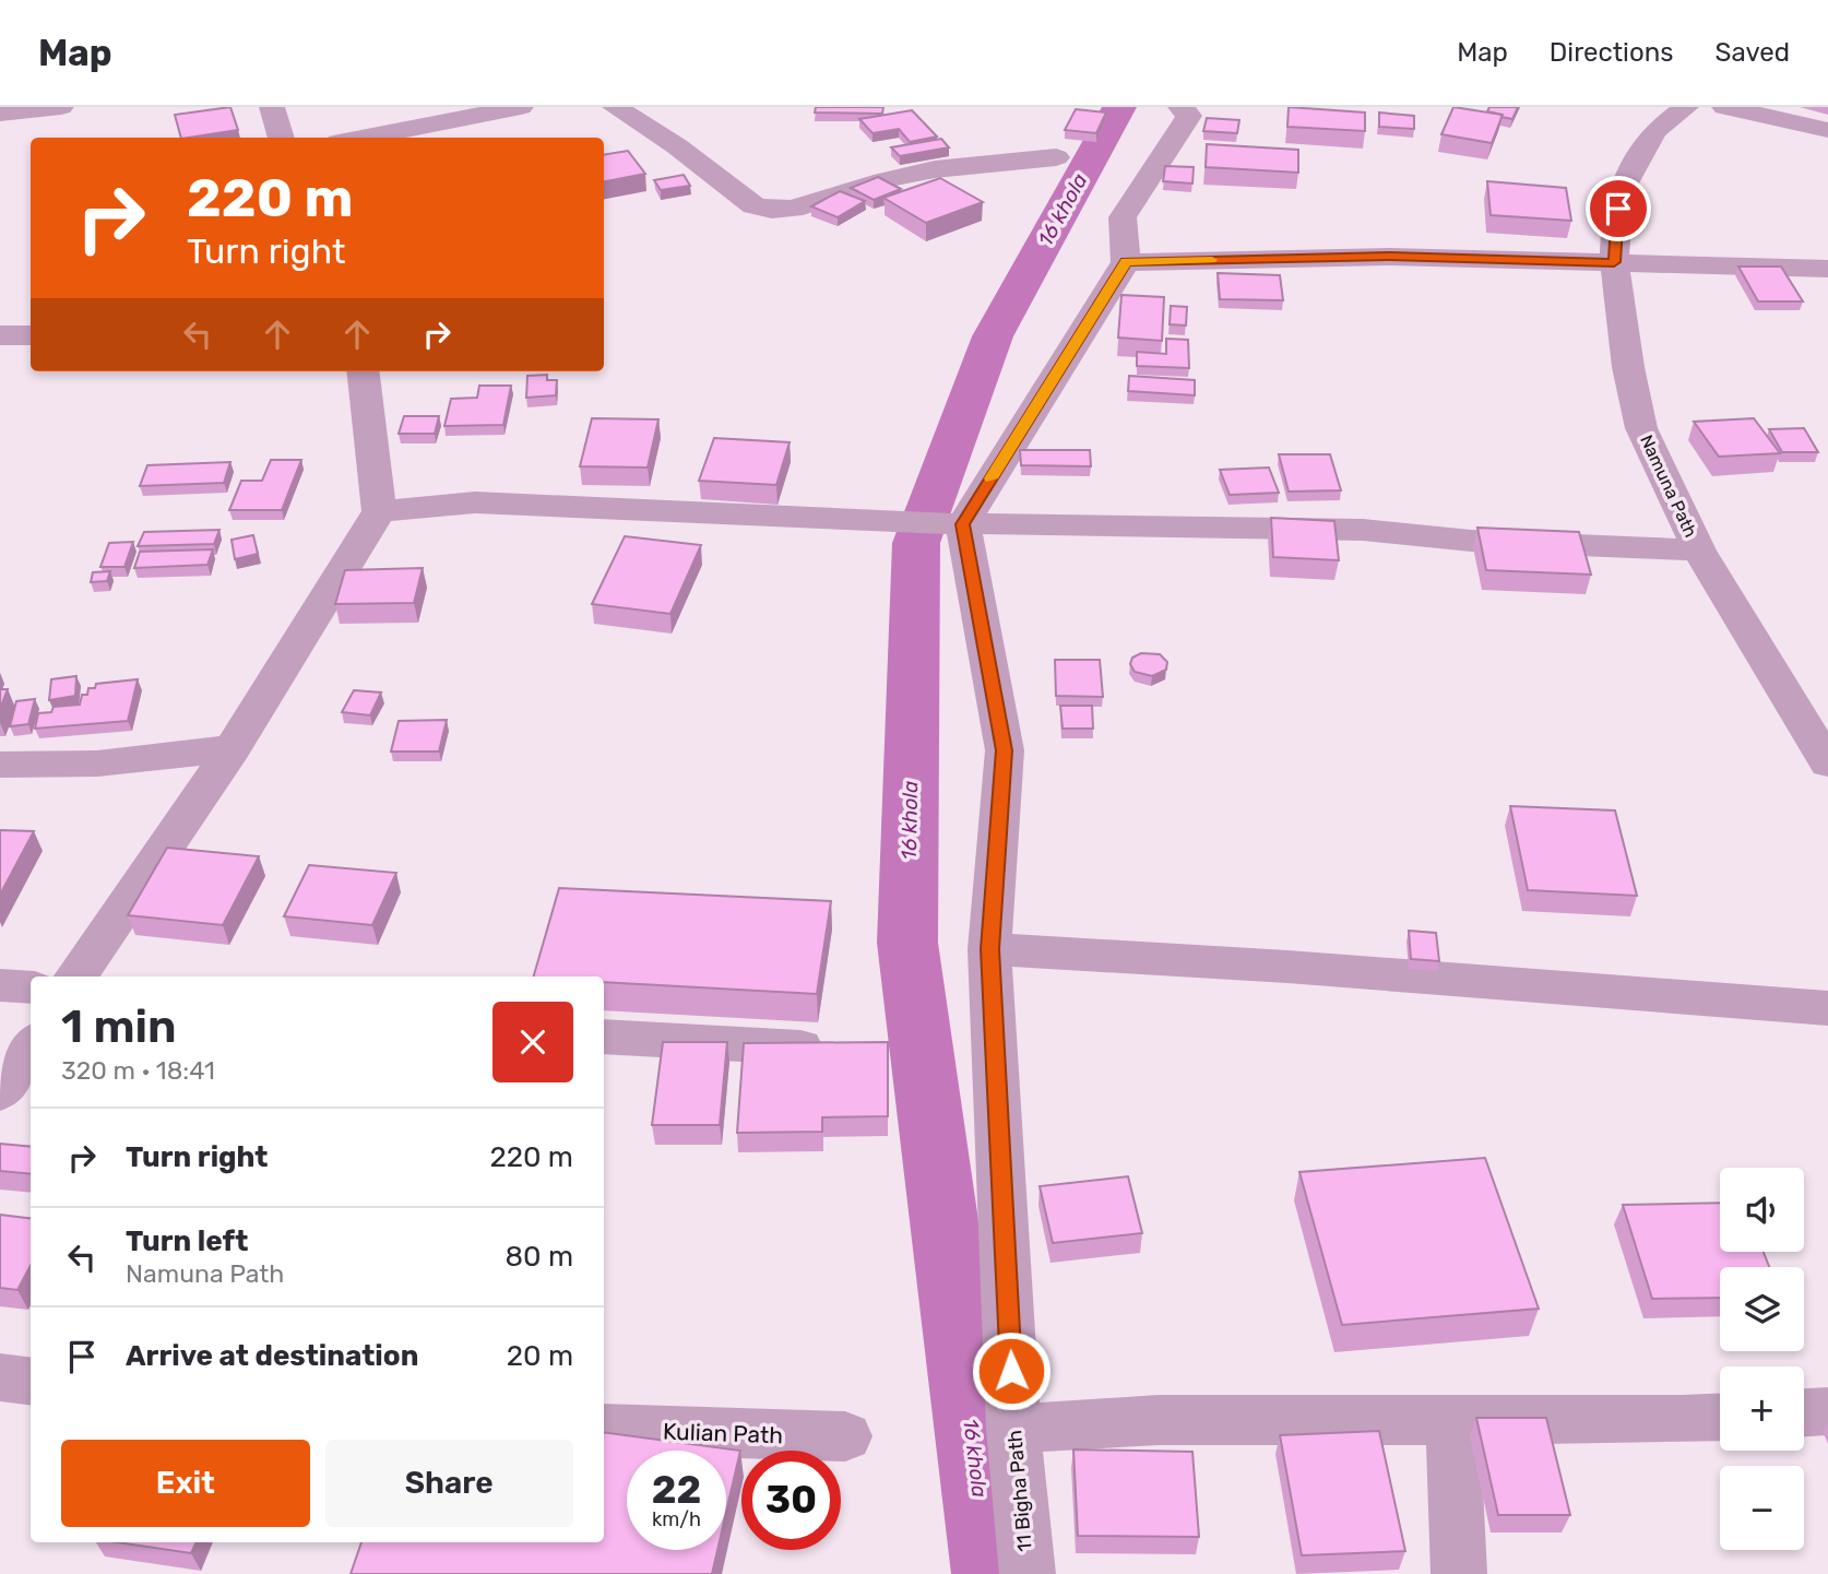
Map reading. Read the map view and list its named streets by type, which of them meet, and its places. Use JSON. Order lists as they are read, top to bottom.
{
  "streets": {
    "street": ["Namuna Path", "Kulian Path", "11 Bigha Path"]
  },
  "water": ["16 khola"],
  "page": {
    "header": "Map",
    "nav": ["Map", "Directions", "Saved"],
    "turn": ["220 m", "Turn right"],
    "heading": ["1 min", "320 m · 18:41"],
    "list": [
      {
        "name": "Turn right",
        "value": "220 m"
      },
      {
        "name": "Turn left",
        "note": "Namuna Path",
        "value": "80 m"
      },
      {
        "name": "Arrive at destination",
        "value": "20 m"
      }
    ],
    "map_buttons": ["+", "−"],
    "buttons": ["Exit", "Share"],
    "speed": "22 km/h",
    "limit": "30"
  }
}
